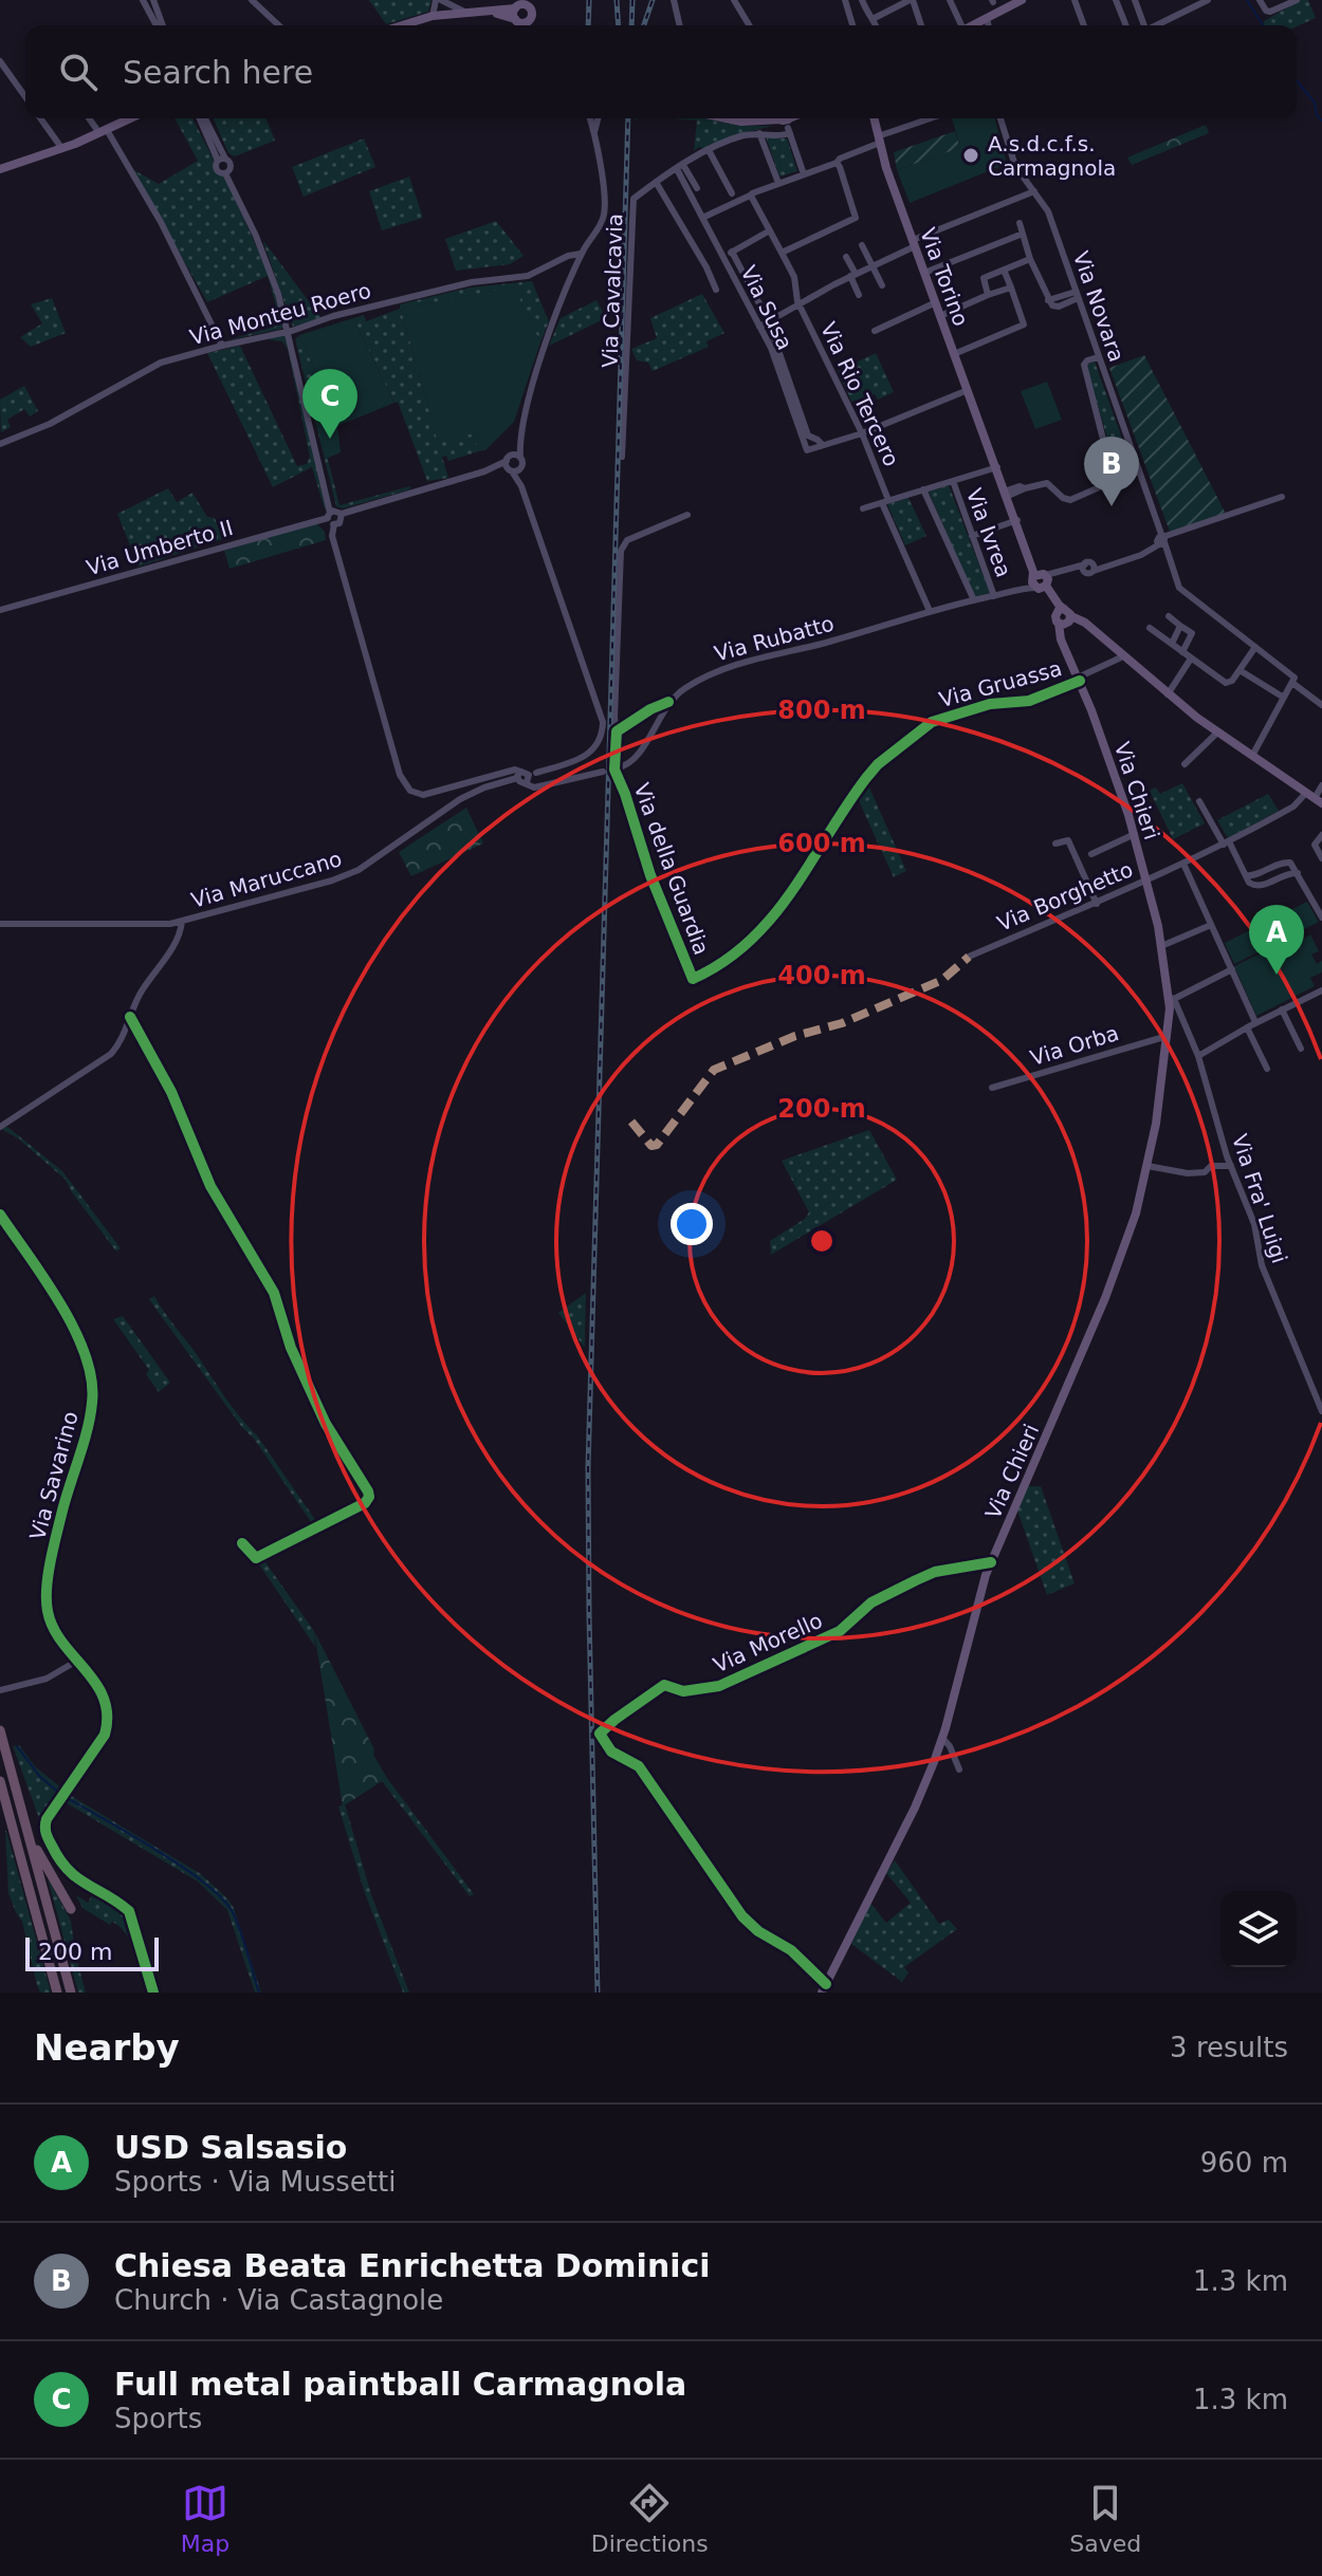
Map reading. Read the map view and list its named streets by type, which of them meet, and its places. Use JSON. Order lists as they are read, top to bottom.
{
  "streets": {
    "main road": ["Via Torino", "Via Chieri"],
    "street": [
      "Via Cavalcavia",
      "Via Novara",
      "Via Susa",
      "Via Monteu Roero",
      "Via Rio Tercero",
      "Via Ivrea",
      "Via Umberto II",
      "Via Rubatto",
      "Via Gruassa",
      "Via della Guardia",
      "Via Maruccano",
      "Via Borghetto",
      "Via Orba",
      "Via Fra' Luigi",
      "Via Savarino",
      "Via Morello"
    ]
  },
  "crossings": [
    ["Via Torino", "Via Susa"],
    ["Via Torino", "Via Chieri"],
    ["Via Cavalcavia", "Via Susa"],
    ["Via Novara", "Via Rubatto"],
    ["Via Susa", "Via Rio Tercero"],
    ["Via Ivrea", "Via Rubatto"],
    ["Via Rubatto", "Via Chieri"],
    ["Via Gruassa", "Via Chieri"],
    ["Via Gruassa", "Via della Guardia"],
    ["Via Chieri", "Via Borghetto"],
    ["Via Chieri", "Via Orba"],
    ["Via Chieri", "Via Fra' Luigi"],
    ["Via Chieri", "Via Morello"]
  ],
  "places": ["A.s.d.c.f.s. Carmagnola"],
  "scale_bar": "200 m",
  "page": {
    "search": "Search here",
    "pins": ["C", "B", "A"],
    "scale": "200 m",
    "heading": ["Nearby", "3 results"],
    "list": [
      {
        "mark": "A",
        "name": "USD Salsasio",
        "note": "Sports · Via Mussetti",
        "value": "960 m"
      },
      {
        "mark": "B",
        "name": "Chiesa Beata Enrichetta Dominici",
        "note": "Church · Via Castagnole",
        "value": "1.3 km"
      },
      {
        "mark": "C",
        "name": "Full metal paintball Carmagnola",
        "note": "Sports",
        "value": "1.3 km"
      }
    ],
    "nav": ["Map", "Directions", "Saved"]
  },
  "rings": [
    "800 m",
    "600 m",
    "400 m",
    "200 m"
  ]
}
